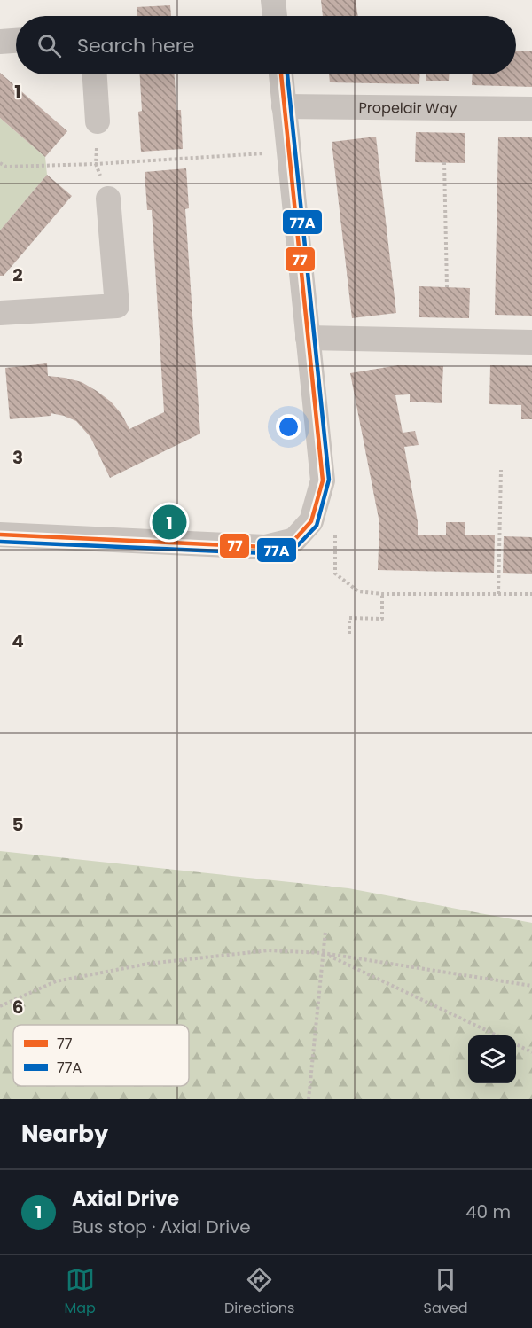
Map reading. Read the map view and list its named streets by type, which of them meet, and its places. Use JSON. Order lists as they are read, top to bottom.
{
  "streets": {
    "street": ["Propelair Way"]
  },
  "lines": ["transit line 77", "transit line 77A"],
  "legend": ["77", "77A"],
  "page": {
    "search": "Search here",
    "pins": "1",
    "heading": "Nearby",
    "list": [
      {
        "mark": "1",
        "name": "Axial Drive",
        "note": "Bus stop · Axial Drive",
        "value": "40 m"
      }
    ],
    "nav": ["Map", "Directions", "Saved"]
  },
  "grid": {
    "rows": [
      "1",
      "2",
      "3",
      "4",
      "5",
      "6"
    ]
  }
}
